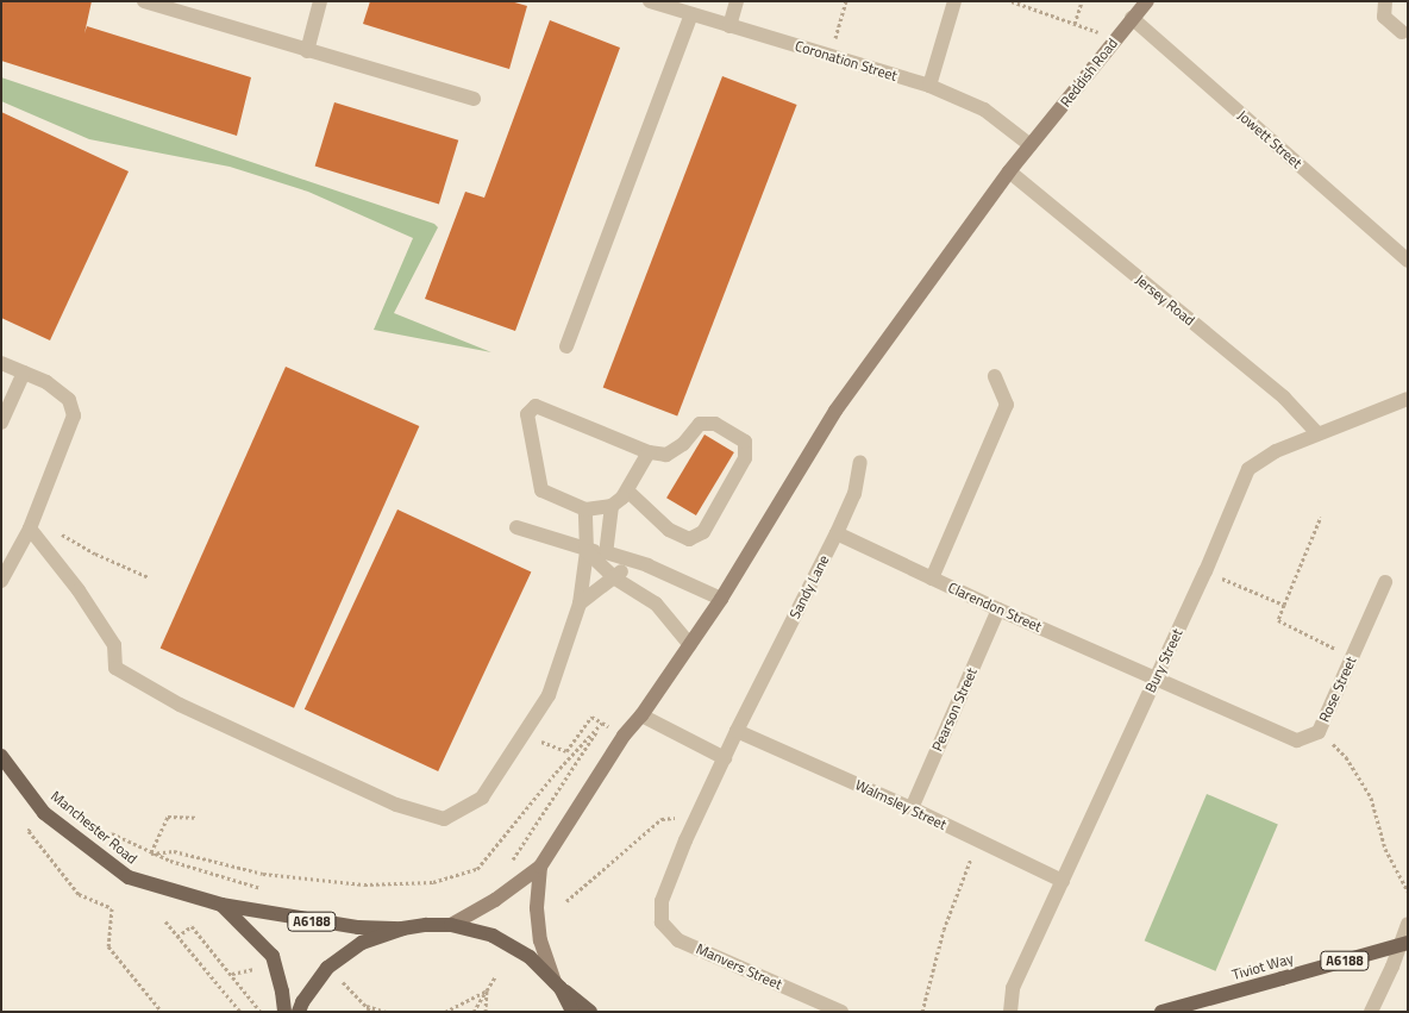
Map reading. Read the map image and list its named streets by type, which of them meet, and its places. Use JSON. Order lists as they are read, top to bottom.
{
  "streets": {
    "main road": [
      "Reddish Road",
      "Manchester Road",
      "A6188",
      "Tiviot Way"
    ],
    "street": [
      "Coronation Street",
      "Jowett Street",
      "Jersey Road",
      "Sandy Lane",
      "Clarendon Street",
      "Bury Street",
      "Rose Street",
      "Pearson Street",
      "Walmsley Street",
      "Manvers Street"
    ]
  },
  "crossings": [
    ["Coronation Street", "Reddish Road"],
    ["Reddish Road", "Jowett Street"],
    ["Jersey Road", "Bury Street"],
    ["Sandy Lane", "Clarendon Street"],
    ["Sandy Lane", "Walmsley Street"],
    ["Sandy Lane", "Manvers Street"],
    ["Clarendon Street", "Bury Street"],
    ["Clarendon Street", "Rose Street"],
    ["Clarendon Street", "Pearson Street"],
    ["Bury Street", "Rose Street"],
    ["Bury Street", "Walmsley Street"],
    ["Pearson Street", "Walmsley Street"]
  ]
}
